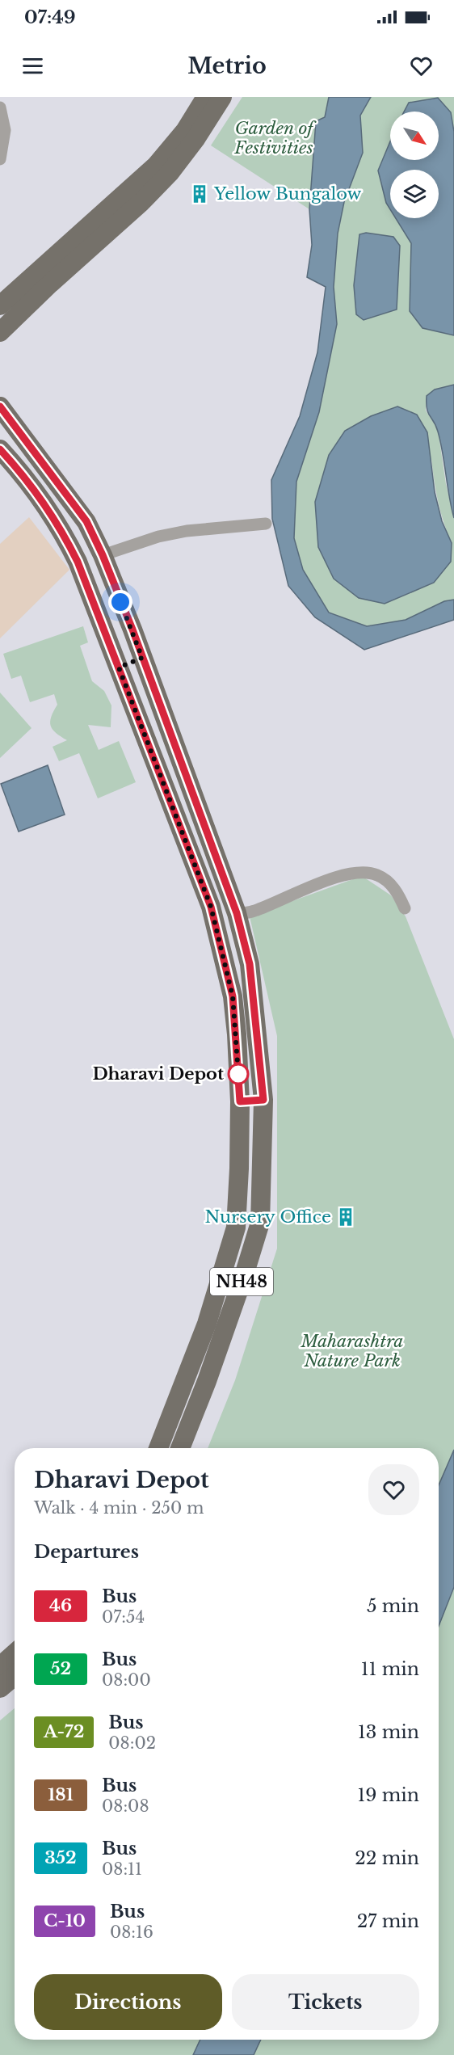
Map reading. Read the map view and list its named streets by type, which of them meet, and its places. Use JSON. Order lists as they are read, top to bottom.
{
  "streets": {
    "main road": ["NH48"]
  },
  "parks": ["Garden of Festivities", "Maharashtra Nature Park"],
  "places": {
    "building": ["Yellow Bungalow", "Nursery Office"],
    "other": ["Dharavi Depot"]
  },
  "lines": ["bus line 46"],
  "north": "bottom right",
  "page": {
    "status": "07:49",
    "header": "Metrio",
    "heading": [
      ["Dharavi Depot", "Walk · 4 min · 250 m"],
      "Departures"
    ],
    "list": [
      {
        "mark": "46",
        "name": "Bus",
        "note": "07:54",
        "value": "5 min"
      },
      {
        "mark": "52",
        "name": "Bus",
        "note": "08:00",
        "value": "11 min"
      },
      {
        "mark": "A-72",
        "name": "Bus",
        "note": "08:02",
        "value": "13 min"
      },
      {
        "mark": "181",
        "name": "Bus",
        "note": "08:08",
        "value": "19 min"
      },
      {
        "mark": "352",
        "name": "Bus",
        "note": "08:11",
        "value": "22 min"
      },
      {
        "mark": "C-10",
        "name": "Bus",
        "note": "08:16",
        "value": "27 min"
      }
    ],
    "buttons": ["Directions", "Tickets"]
  }
}
